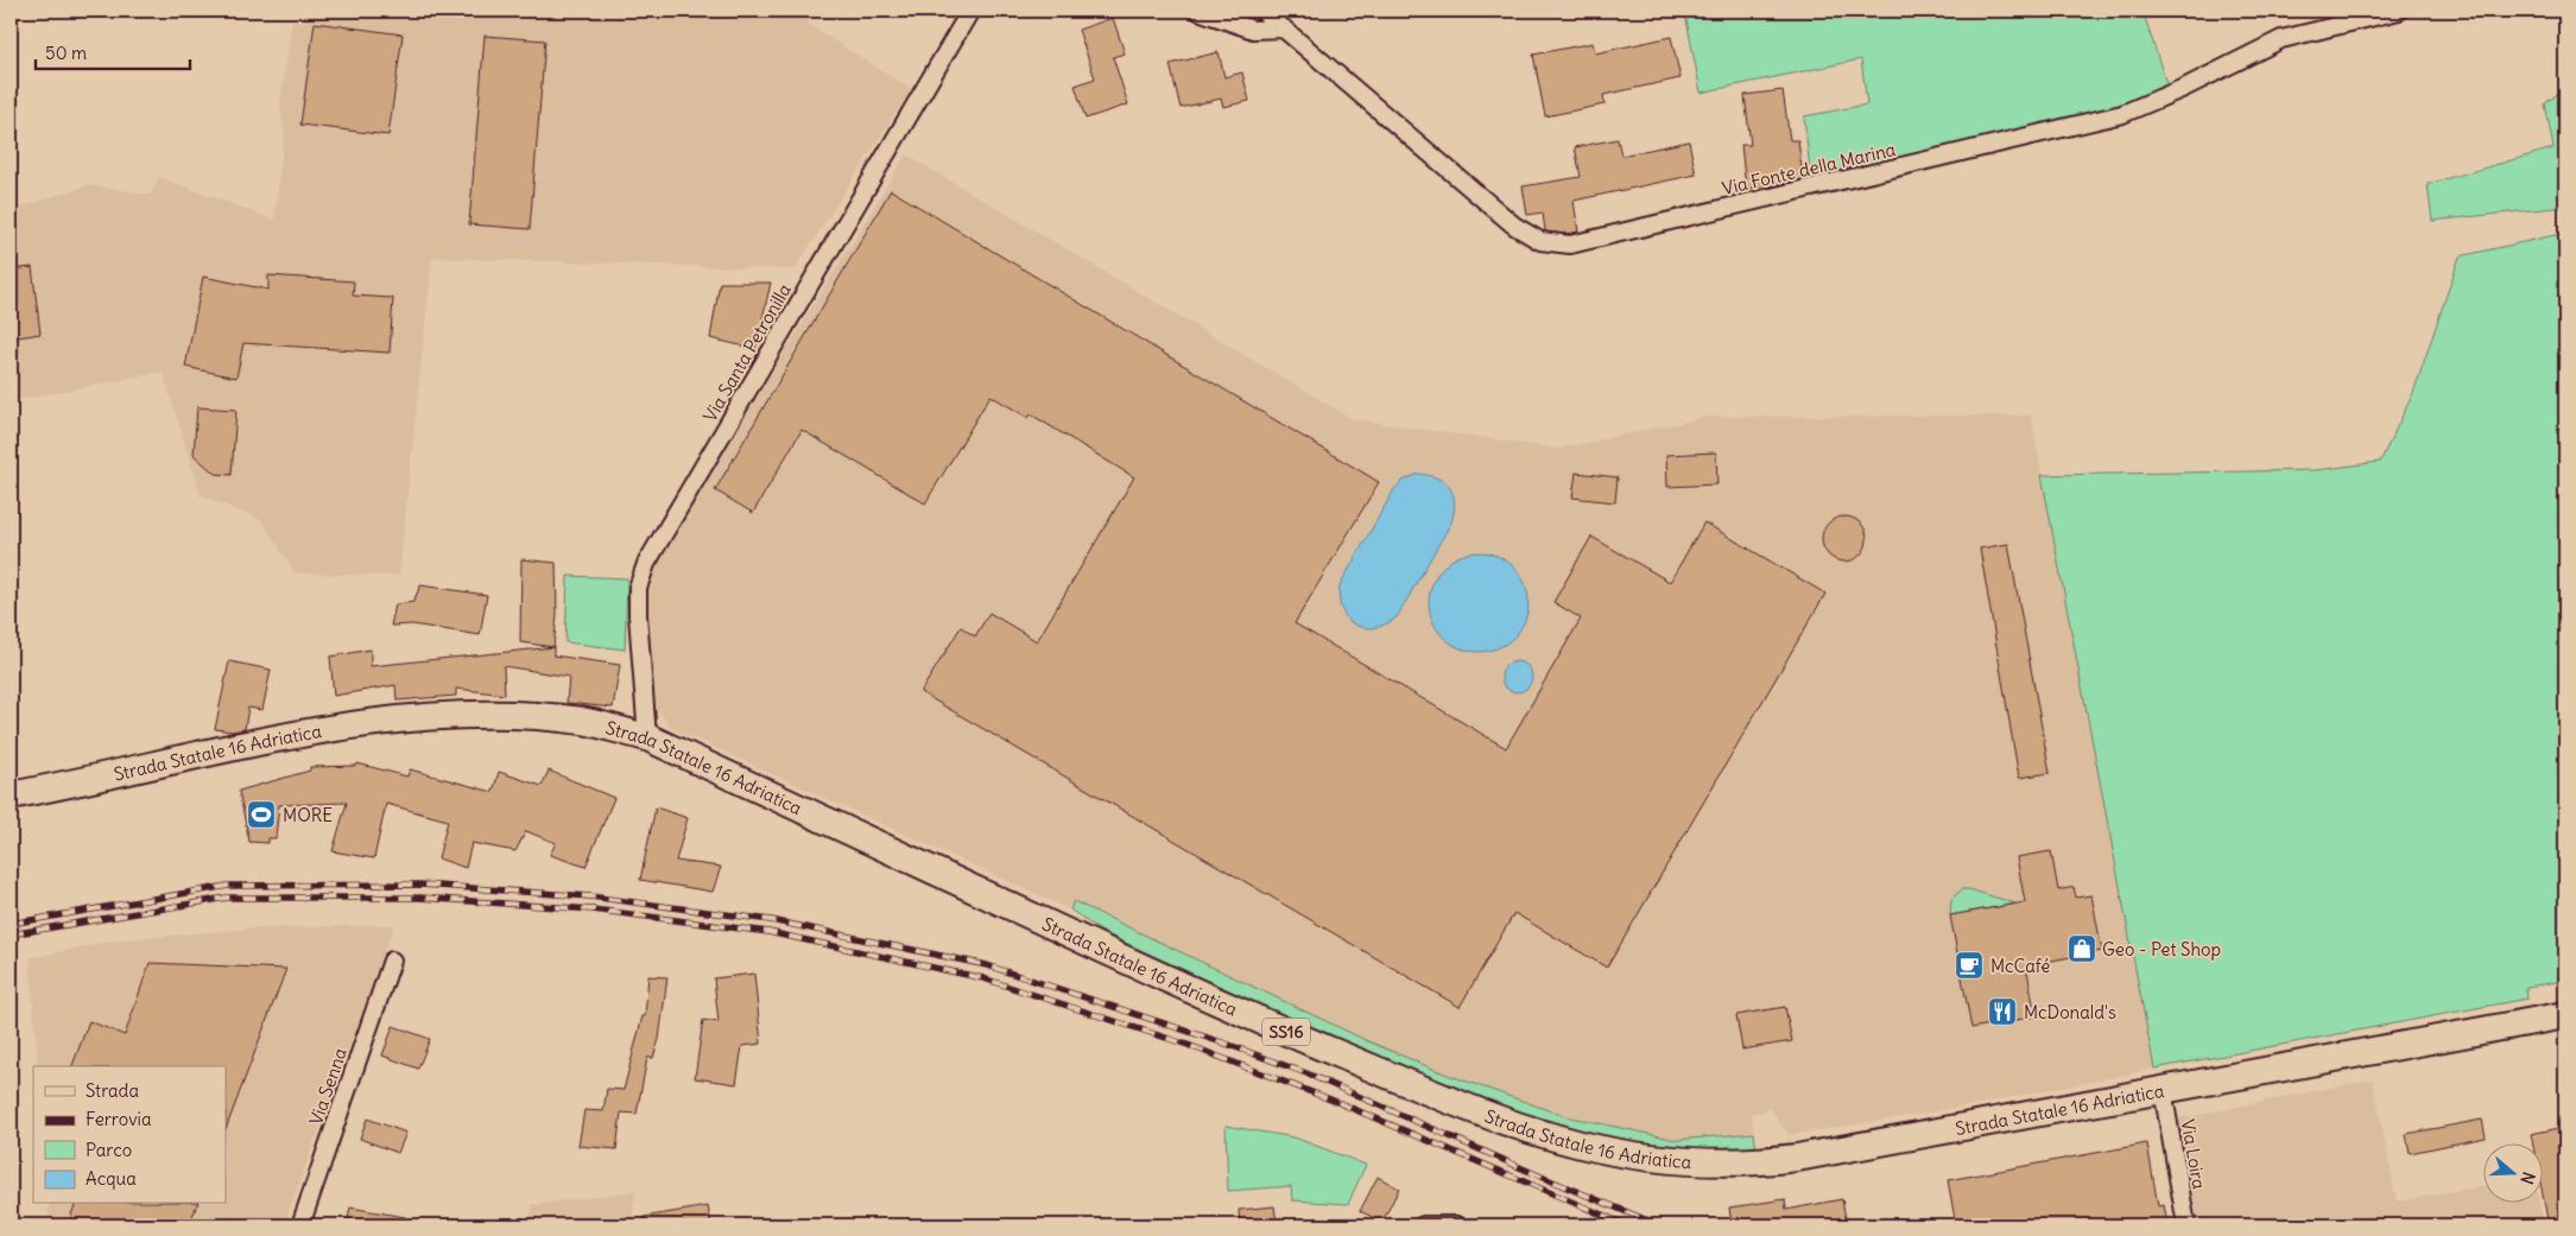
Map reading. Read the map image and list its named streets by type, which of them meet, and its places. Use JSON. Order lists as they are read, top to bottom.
{
  "streets": {
    "main road": ["Strada Statale 16 Adriatica", "SS16"],
    "street": [
      "Via Fonte della Marina",
      "Via Santa Petronilla",
      "Via Senna",
      "Via Loira"
    ]
  },
  "crossings": [
    ["Via Santa Petronilla", "Strada Statale 16 Adriatica"],
    ["Strada Statale 16 Adriatica", "Via Loira"]
  ],
  "places": {
    "sports": ["MORE"],
    "shop": ["Geo - Pet Shop"],
    "cafe": ["McCafé"],
    "restaurant": ["McDonald's"]
  },
  "legend": [
    "Strada",
    "Ferrovia",
    "Parco",
    "Acqua"
  ],
  "scale_bar": "50 m",
  "north": "right"
}
